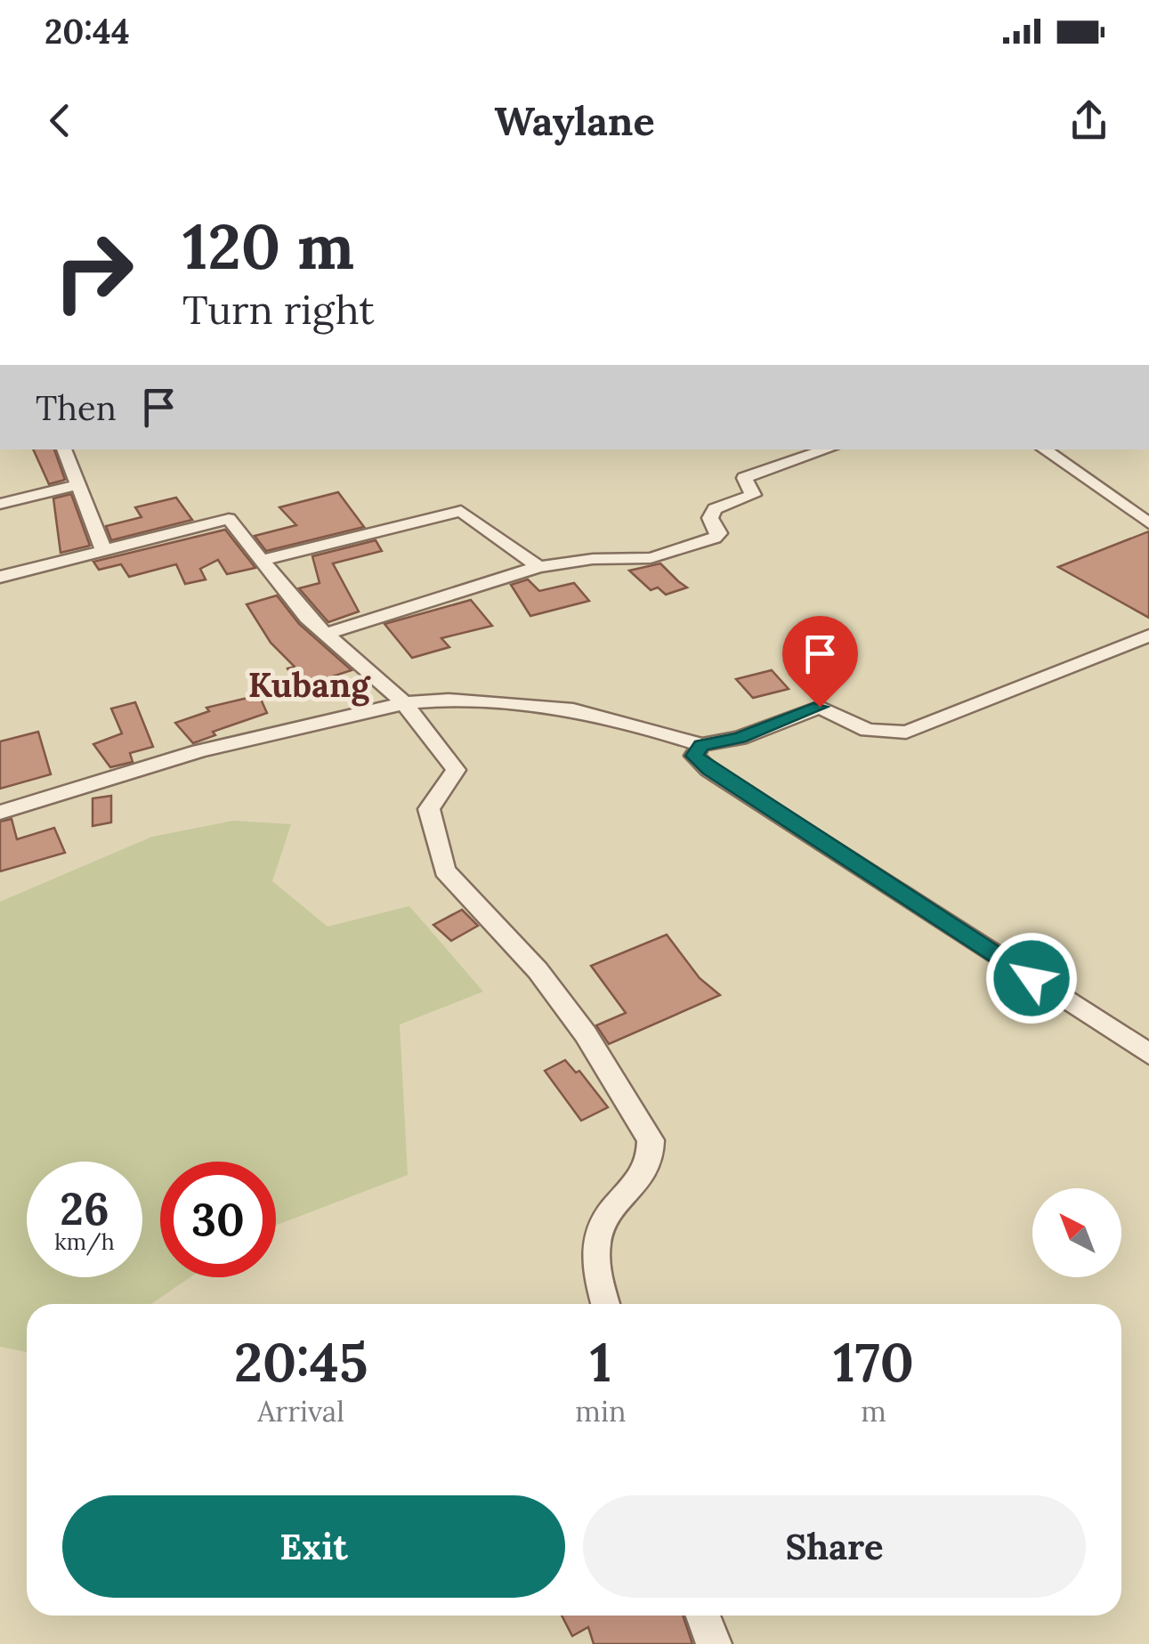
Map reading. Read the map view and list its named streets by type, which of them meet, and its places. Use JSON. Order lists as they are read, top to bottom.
{
  "districts": ["Kubang"],
  "north": "top left",
  "page": {
    "status": "20:44",
    "header": "Waylane",
    "turn": ["120 m", "Turn right"],
    "then": "Then",
    "speed": "26 km/h",
    "limit": "30",
    "eta": [
      "20:45",
      "Arrival",
      "1",
      "min",
      "170",
      "m"
    ],
    "buttons": ["Exit", "Share"]
  }
}
